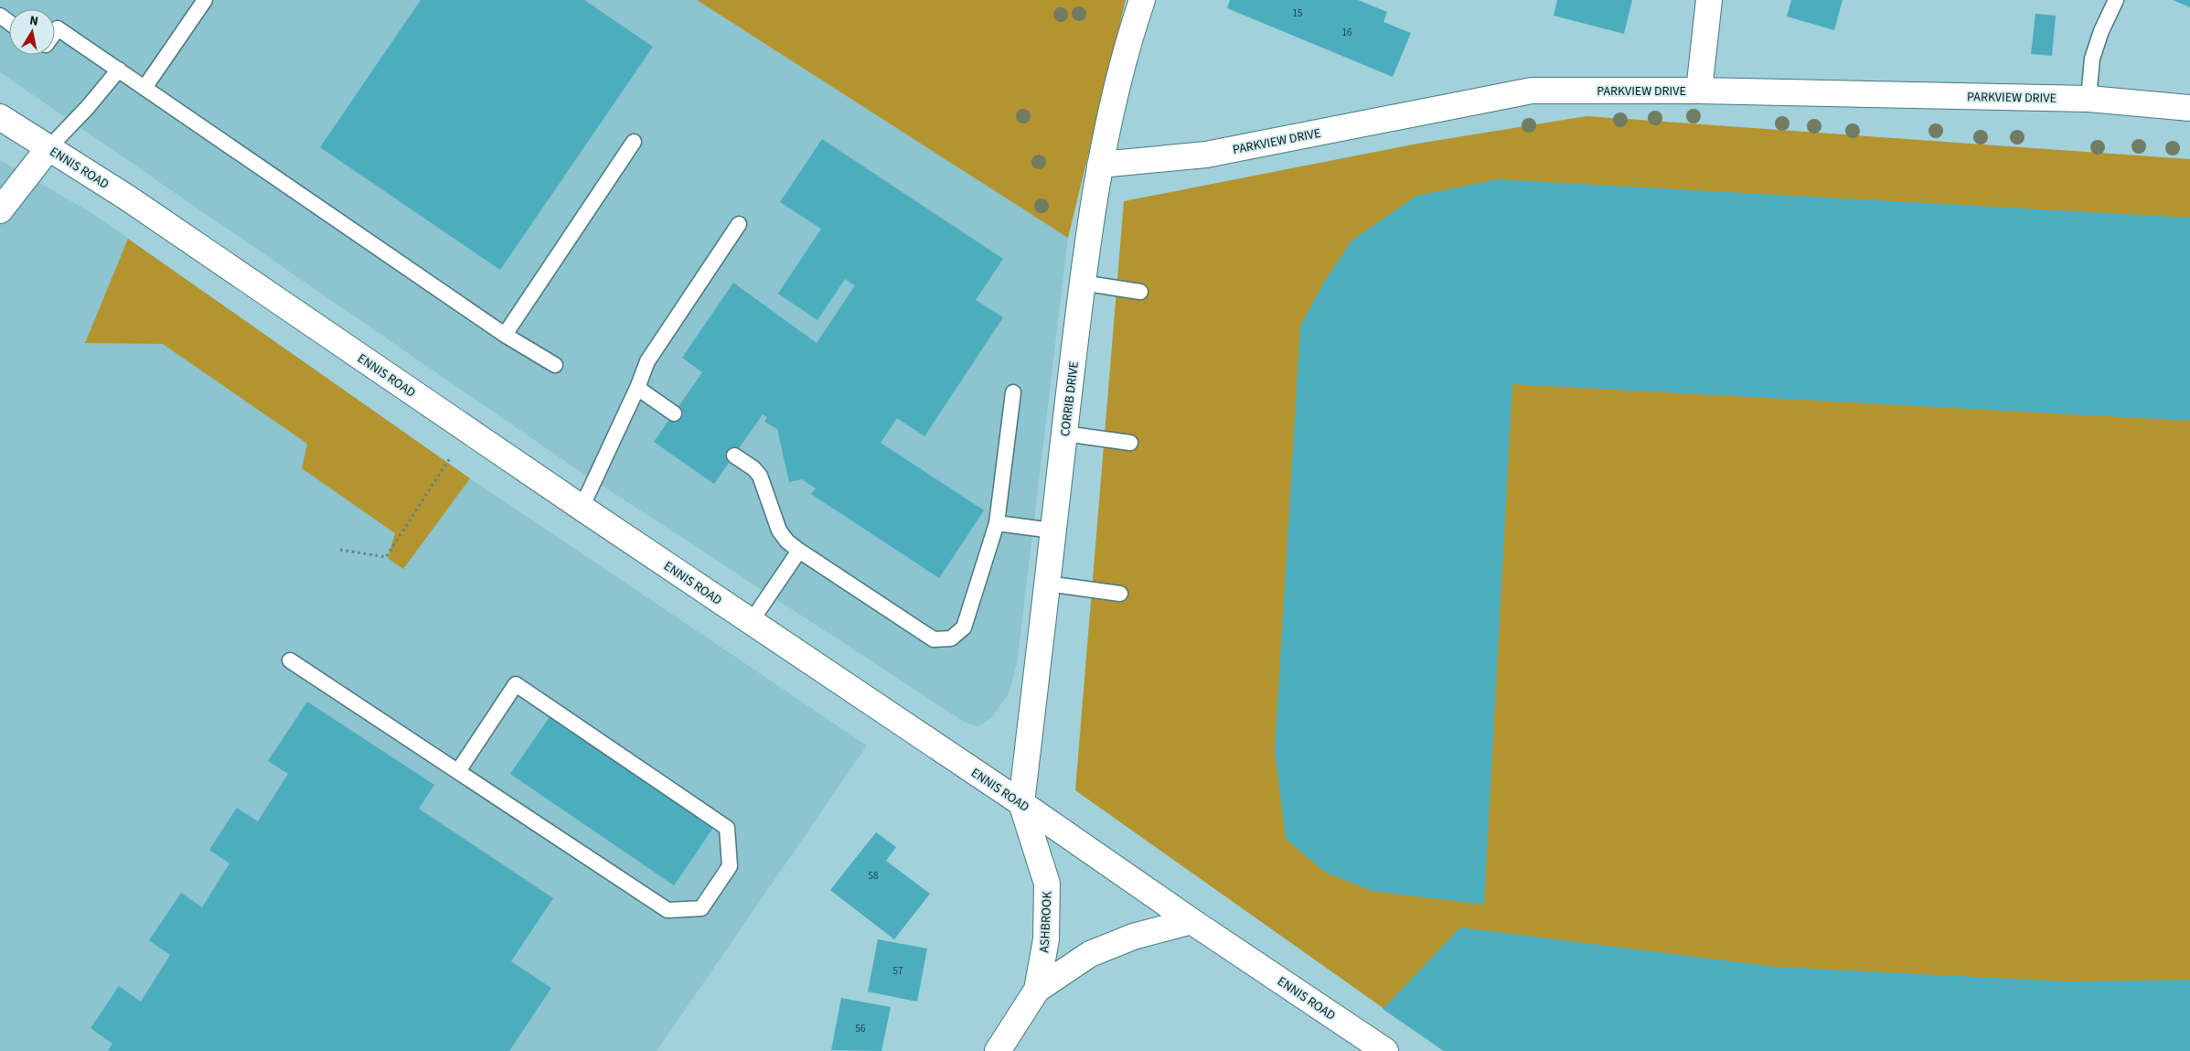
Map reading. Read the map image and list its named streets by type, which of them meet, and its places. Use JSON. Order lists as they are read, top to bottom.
{
  "streets": {
    "street": [
      "PARKVIEW DRIVE",
      "ENNIS ROAD",
      "CORRIB DRIVE",
      "ASHBROOK"
    ]
  },
  "crossings": [
    ["PARKVIEW DRIVE", "CORRIB DRIVE"],
    ["ENNIS ROAD", "CORRIB DRIVE"],
    ["ENNIS ROAD", "ASHBROOK"],
    ["CORRIB DRIVE", "ASHBROOK"]
  ],
  "house_numbers": [
    "15",
    "16",
    "58",
    "57",
    "56"
  ],
  "north": "top"
}
